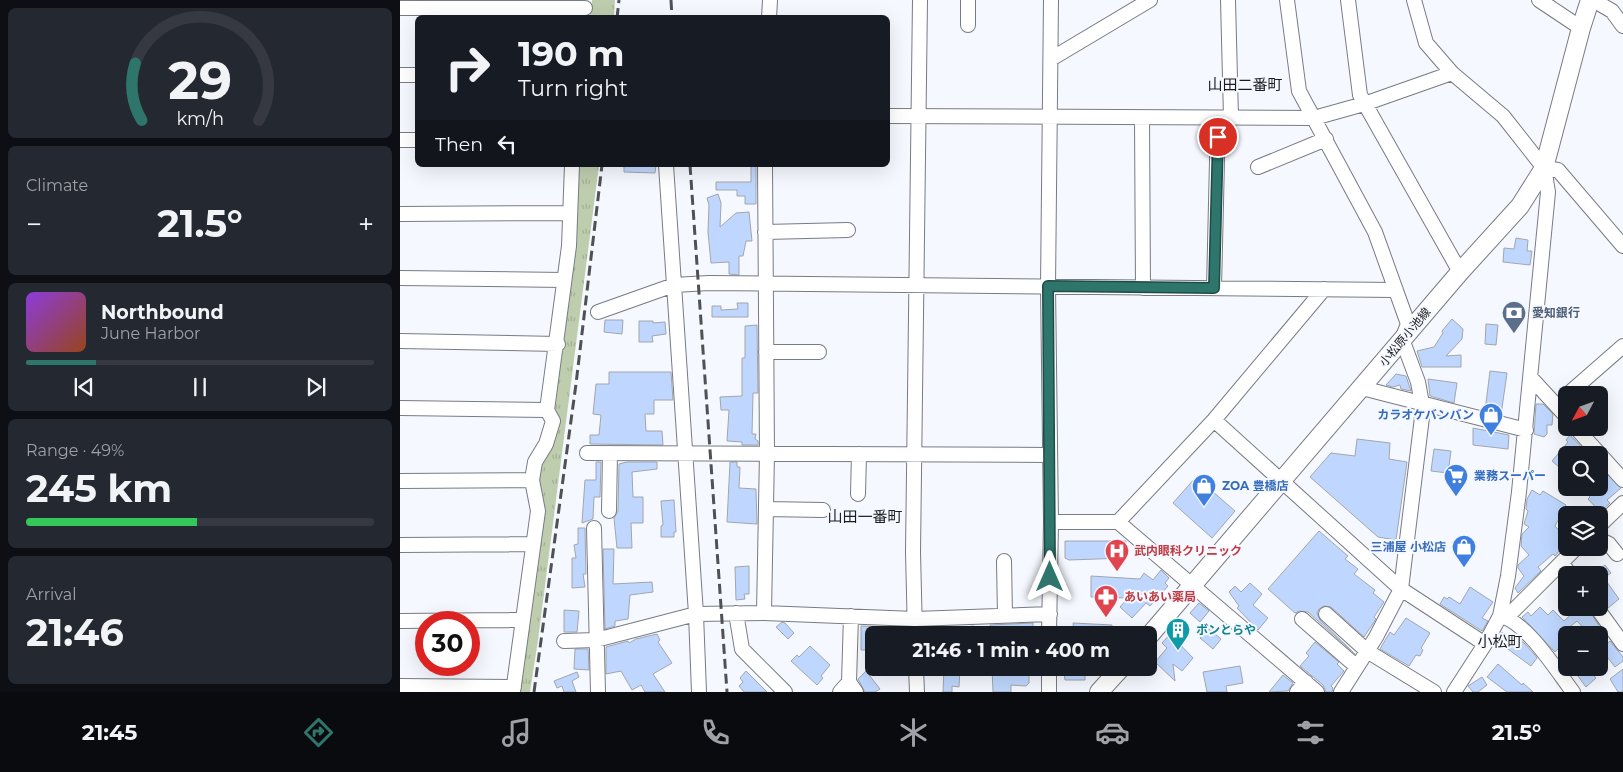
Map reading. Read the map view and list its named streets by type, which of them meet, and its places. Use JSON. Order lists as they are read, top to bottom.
{
  "streets": {
    "main road": ["小松原小池線"]
  },
  "districts": ["山田二番町", "山田一番町", "小松町"],
  "places": {
    "bank": ["愛知銀行"],
    "shop": ["カラオケバンバン", "ZOA 豊橋店", "三浦屋 小松店"],
    "supermarket": ["業務スーパー"],
    "hospital": ["武内眼科クリニック"],
    "pharmacy": ["あいあい薬局"],
    "building": ["ボンとらや"]
  },
  "north": "bottom left",
  "page": {
    "turn": ["190 m", "Turn right"],
    "then": "Then",
    "tile": [
      "Climate",
      ["Range · 49%", "245 km"],
      ["Arrival", "21:46"]
    ],
    "heat": ["−", "21.5°", "+"],
    "song": ["Northbound", "June Harbor"],
    "map_buttons": ["+", "−"],
    "limit": "30",
    "trip": "21:46 · 1 min · 400 m",
    "tabs": ["21:45", "21.5°"],
    "gauge": ["29", "km/h"]
  }
}
